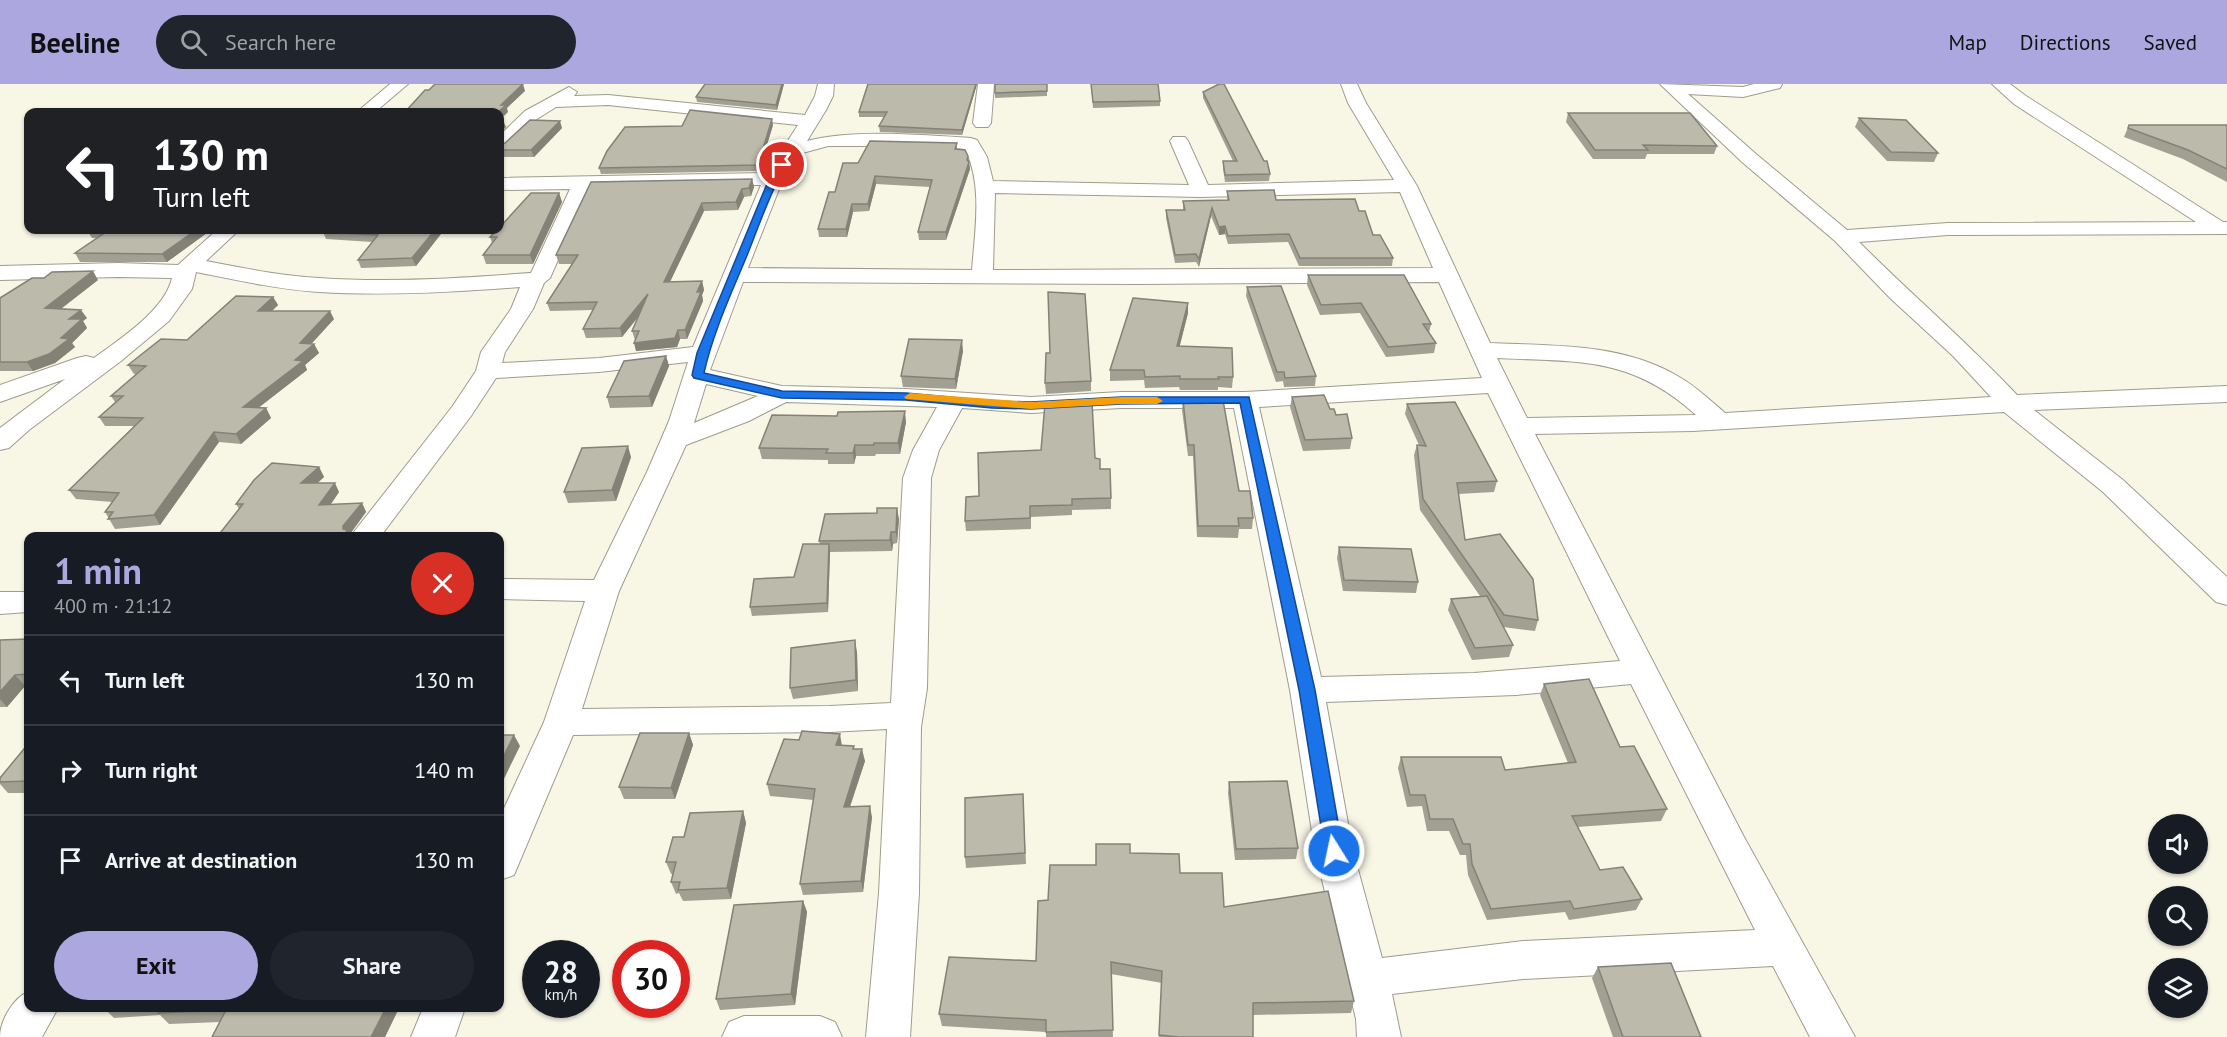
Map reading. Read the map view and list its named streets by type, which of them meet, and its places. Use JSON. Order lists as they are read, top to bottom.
{
  "page": {
    "header": "Beeline",
    "search": "Search here",
    "nav": ["Map", "Directions", "Saved"],
    "turn": ["130 m", "Turn left"],
    "heading": ["1 min", "400 m · 21:12"],
    "list": [
      {
        "name": "Turn left",
        "value": "130 m"
      },
      {
        "name": "Turn right",
        "value": "140 m"
      },
      {
        "name": "Arrive at destination",
        "value": "130 m"
      }
    ],
    "buttons": ["Exit", "Share"],
    "speed": "28 km/h",
    "limit": "30"
  }
}
